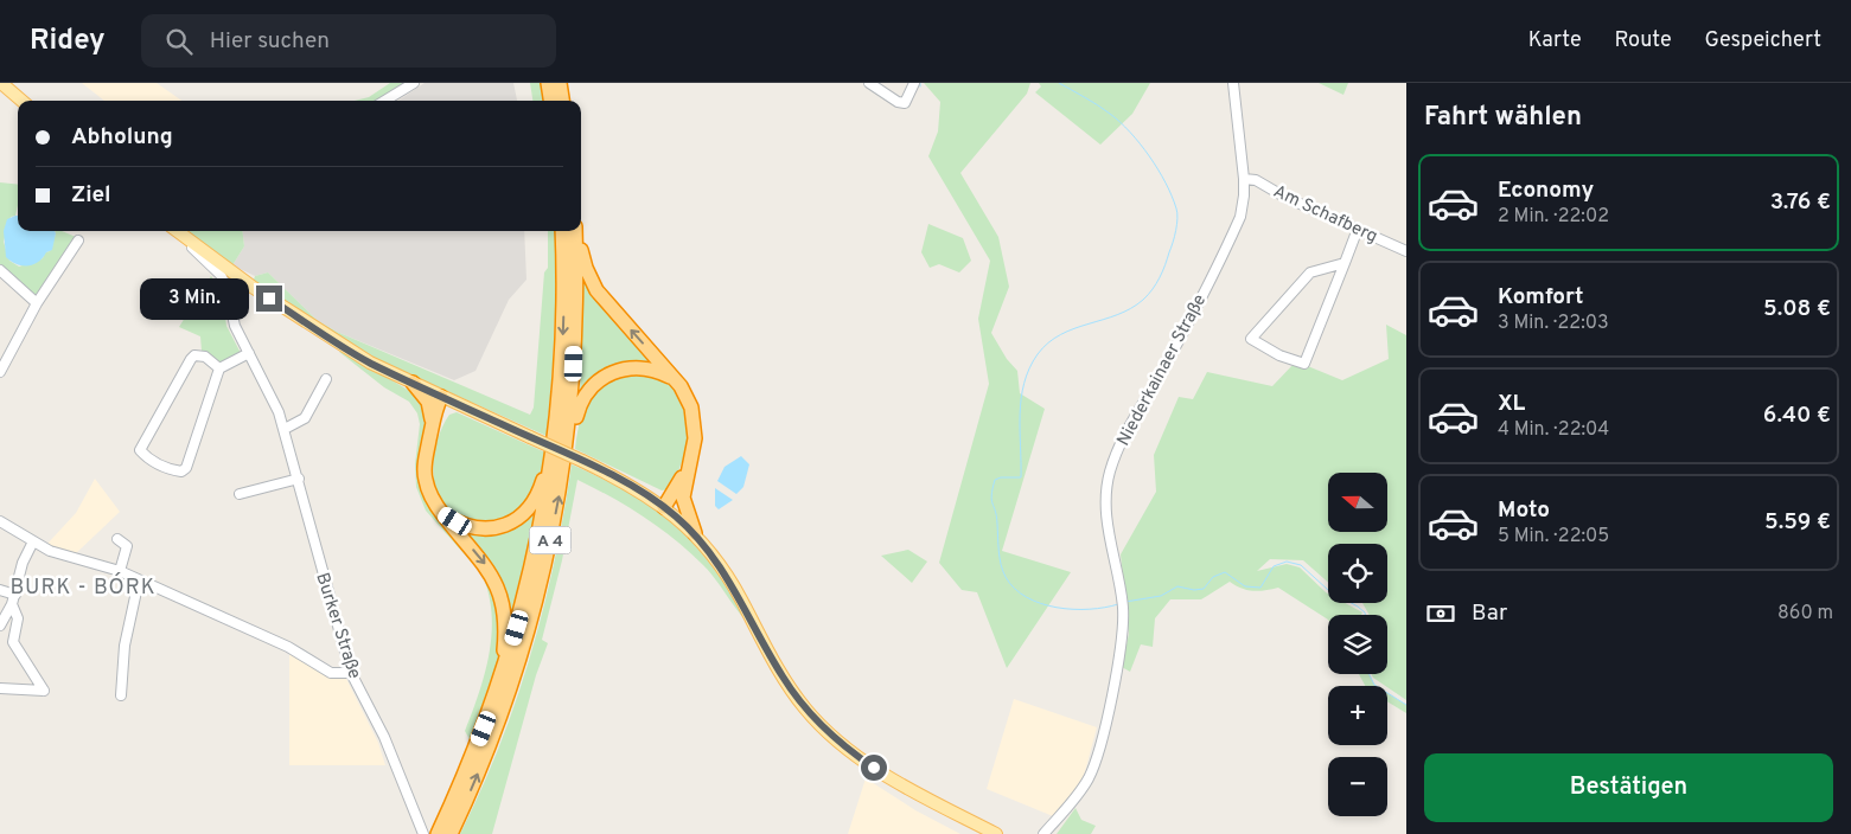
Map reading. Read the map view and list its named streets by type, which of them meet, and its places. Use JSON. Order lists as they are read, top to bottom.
{
  "streets": {
    "highway": ["A 4"],
    "street": ["Am Schafberg", "Niederkainaer Straße", "Burker Straße"]
  },
  "crossings": [
    ["Am Schafberg", "Niederkainaer Straße"]
  ],
  "districts": ["BURK - BÓRK"],
  "north": "left",
  "page": {
    "header": "Ridey",
    "search": "Hier suchen",
    "nav": ["Karte", "Route", "Gespeichert"],
    "heading": "Fahrt wählen",
    "banner": ["Abholung", "Ziel"],
    "list": [
      {
        "name": "Economy",
        "note": "2 Min. · 22:02",
        "value": "3.76 €"
      },
      {
        "name": "Komfort",
        "note": "3 Min. · 22:03",
        "value": "5.08 €"
      },
      {
        "name": "XL",
        "note": "4 Min. · 22:04",
        "value": "6.40 €"
      },
      {
        "name": "Moto",
        "note": "5 Min. · 22:05",
        "value": "5.59 €"
      }
    ],
    "bubble": "3 Min.",
    "map_buttons": ["+", "−"],
    "pay": ["Bar", "860 m"],
    "buttons": "Bestätigen"
  }
}
